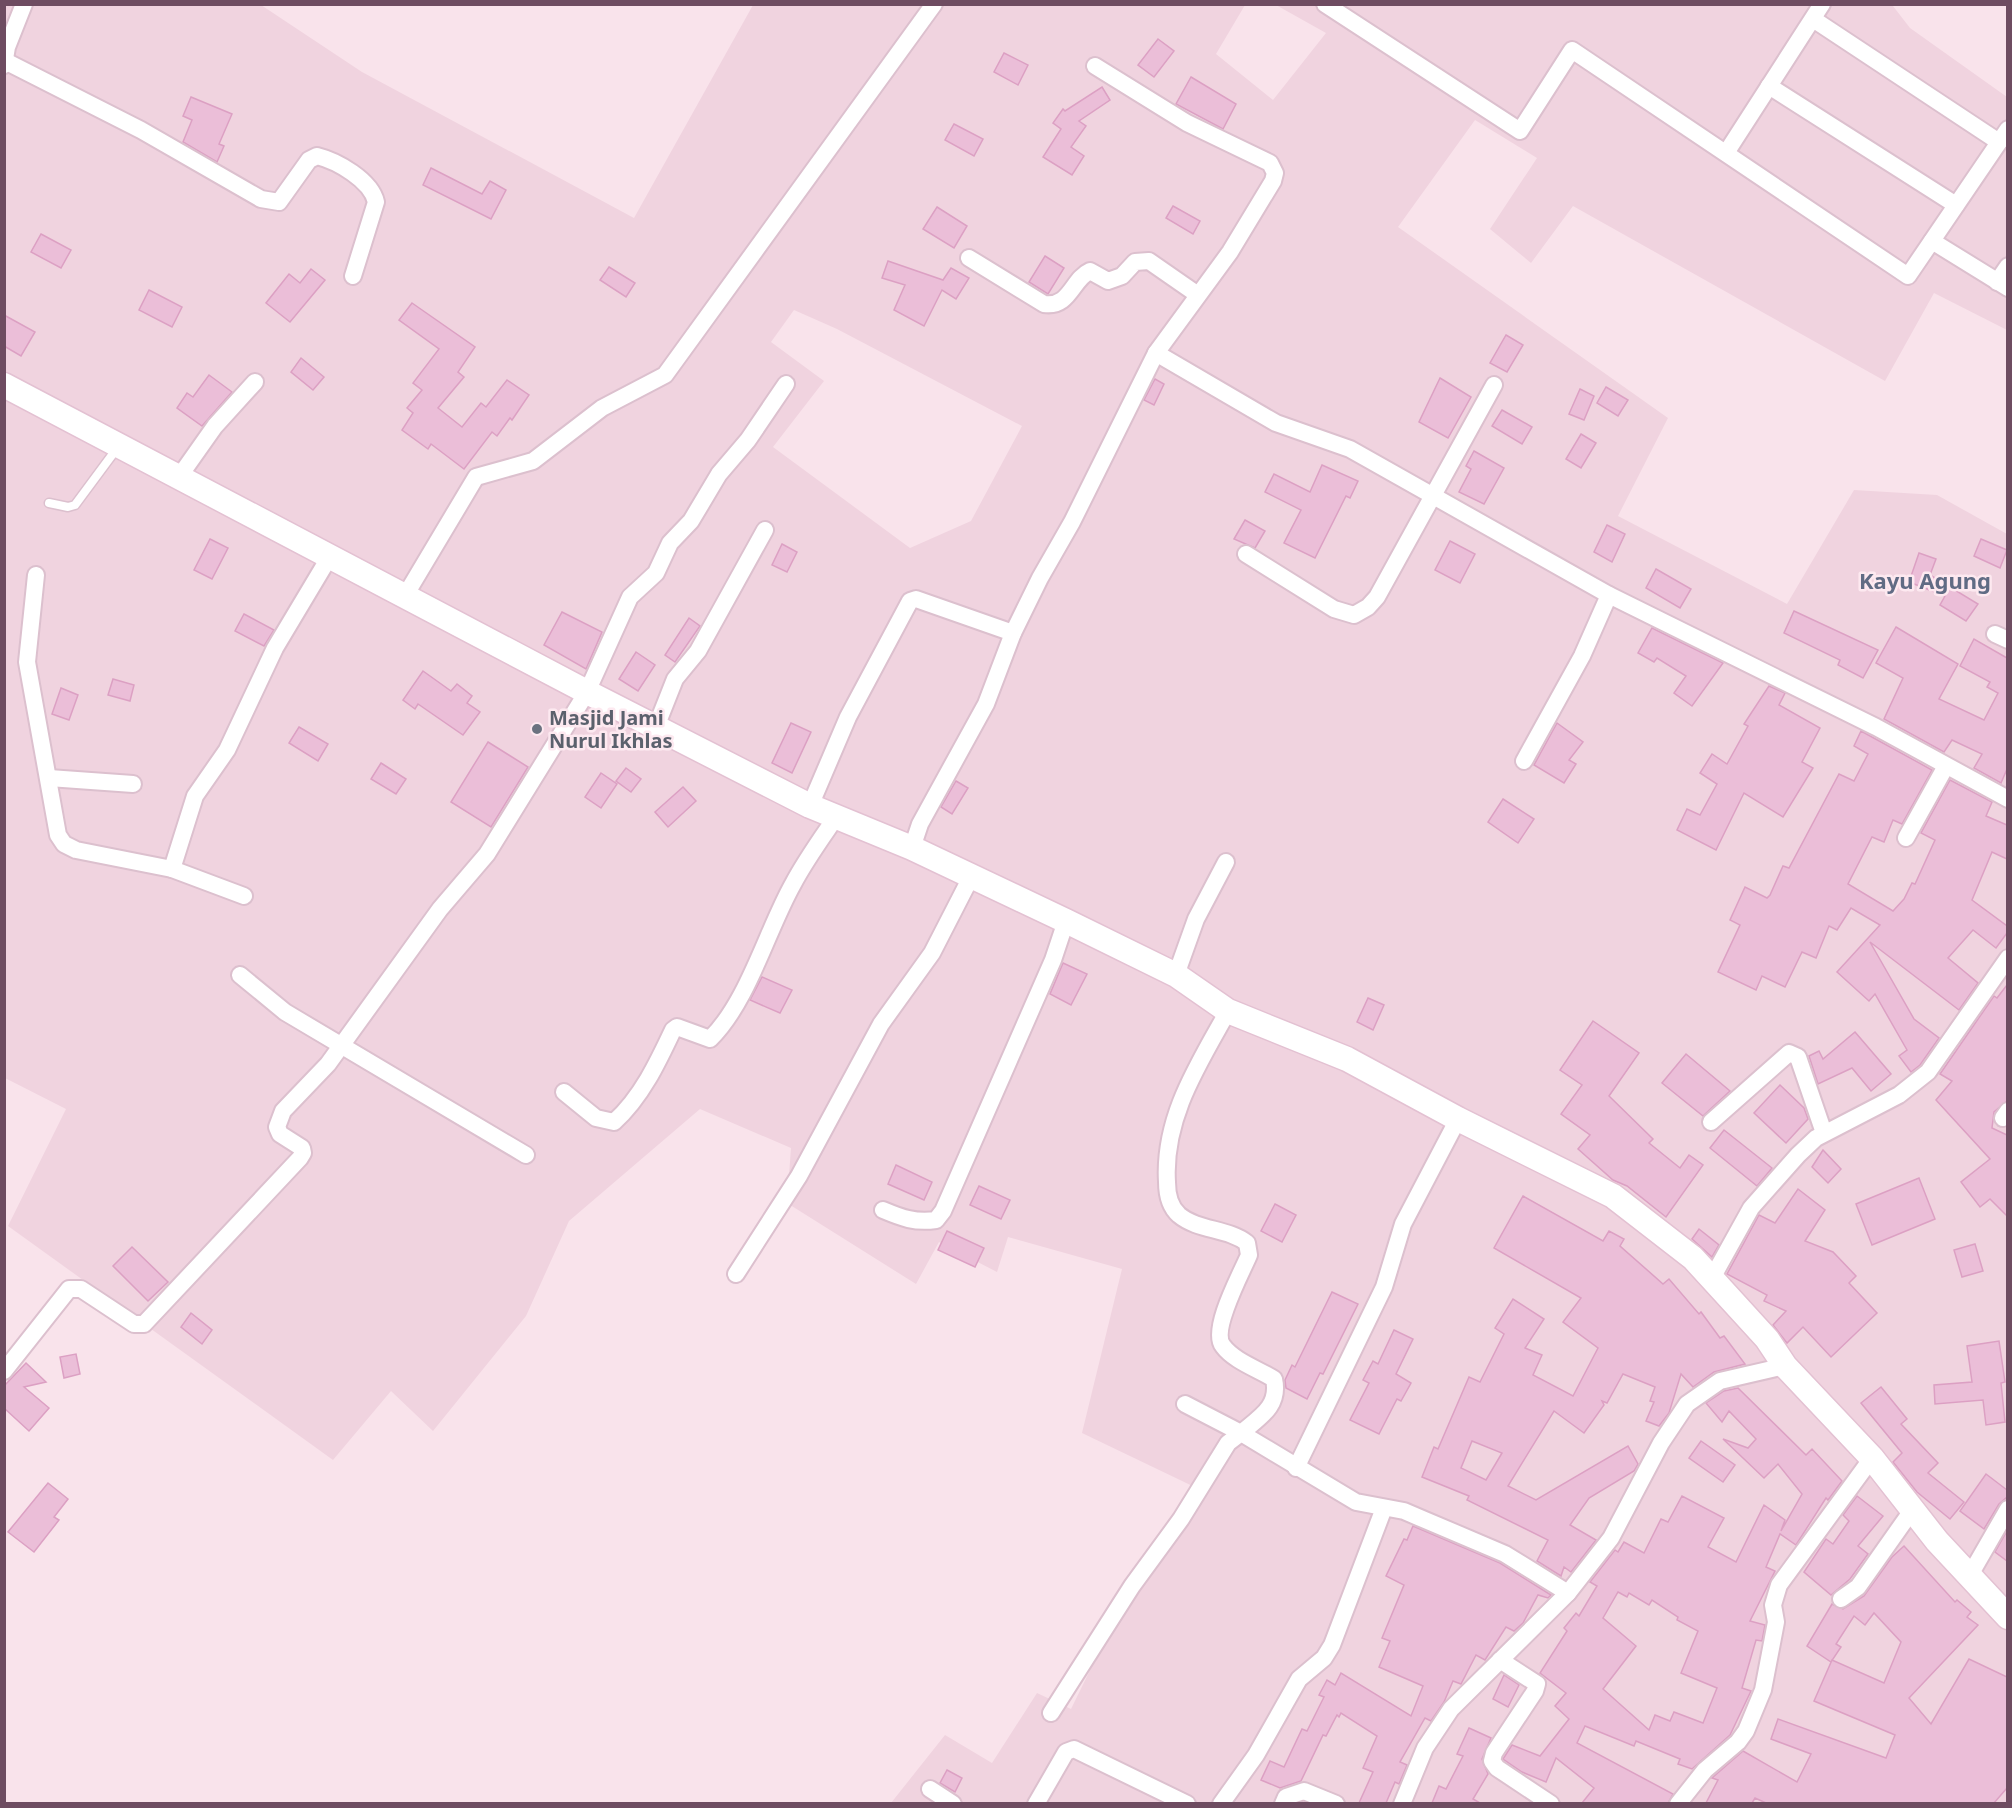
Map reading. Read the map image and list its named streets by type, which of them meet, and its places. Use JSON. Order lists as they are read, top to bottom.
{
  "districts": ["Kayu Agung"],
  "places": ["Masjid Jami Nurul Ikhlas"]
}
